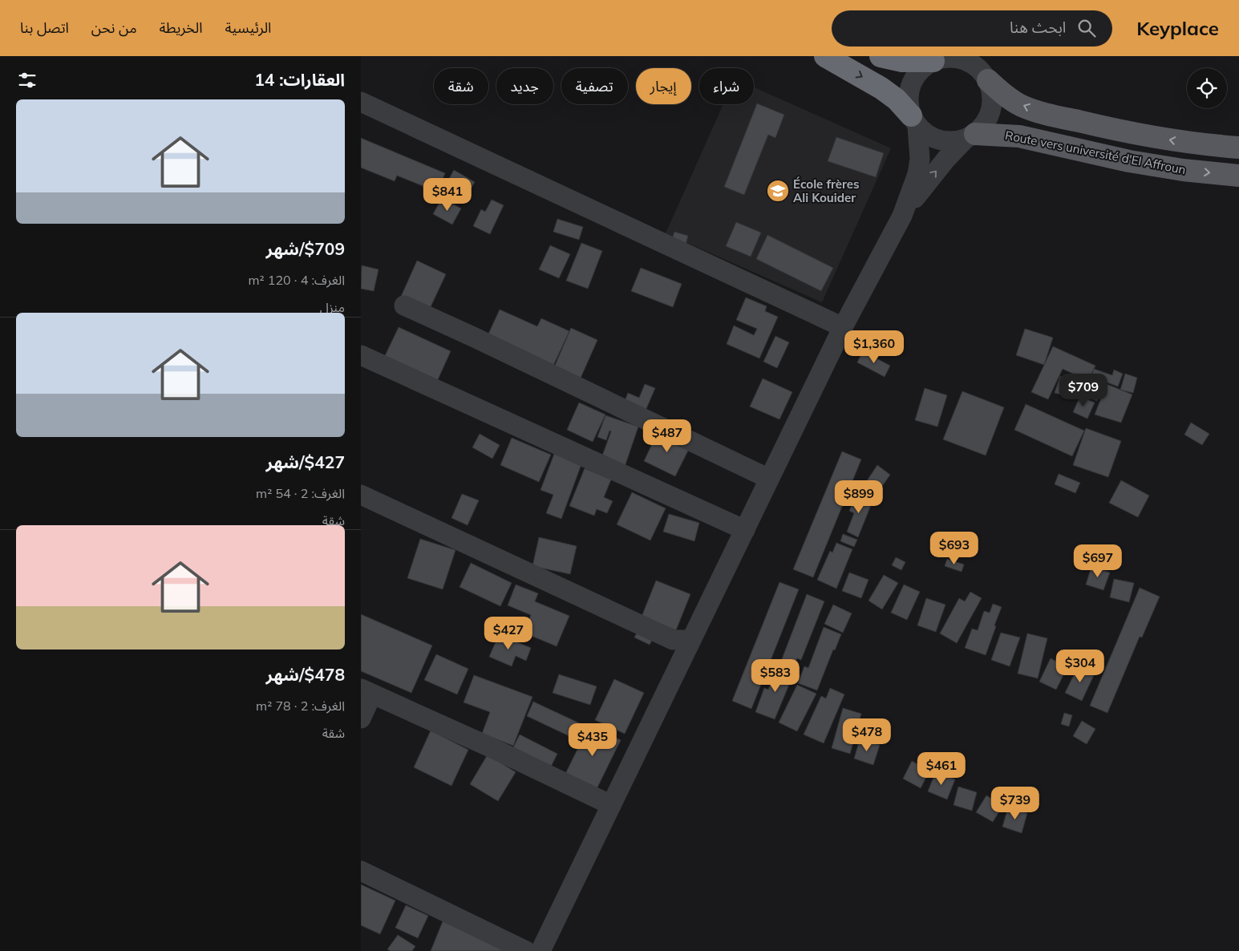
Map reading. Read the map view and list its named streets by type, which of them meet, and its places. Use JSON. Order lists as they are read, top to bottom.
{
  "streets": {
    "main road": ["Route vers université d'El Affroun"]
  },
  "places": {
    "school or university": ["École frères Ali Kouider"]
  },
  "page": {
    "header": "Keyplace",
    "search": "ابحث هنا",
    "nav": [
      "الرئيسية",
      "الخريطة",
      "من نحن",
      "اتصل بنا"
    ],
    "heading": "العقارات: 14",
    "chip": [
      "شراء",
      "إيجار",
      "تصفية",
      "جديد",
      "شقة"
    ],
    "list": [
      {
        "name": "$709/شهر",
        "note": "الغرف: 4 · 120 m² · منزل"
      },
      {
        "name": "$427/شهر",
        "note": "الغرف: 2 · 54 m² · شقة"
      },
      {
        "name": "$478/شهر",
        "note": "الغرف: 2 · 78 m² · شقة"
      }
    ],
    "price": [
      "$841",
      "$1,360",
      "$709",
      "$487",
      "$899",
      "$693",
      "$697",
      "$427",
      "$304",
      "$583",
      "$478",
      "$435",
      "$461",
      "$739"
    ]
  }
}
